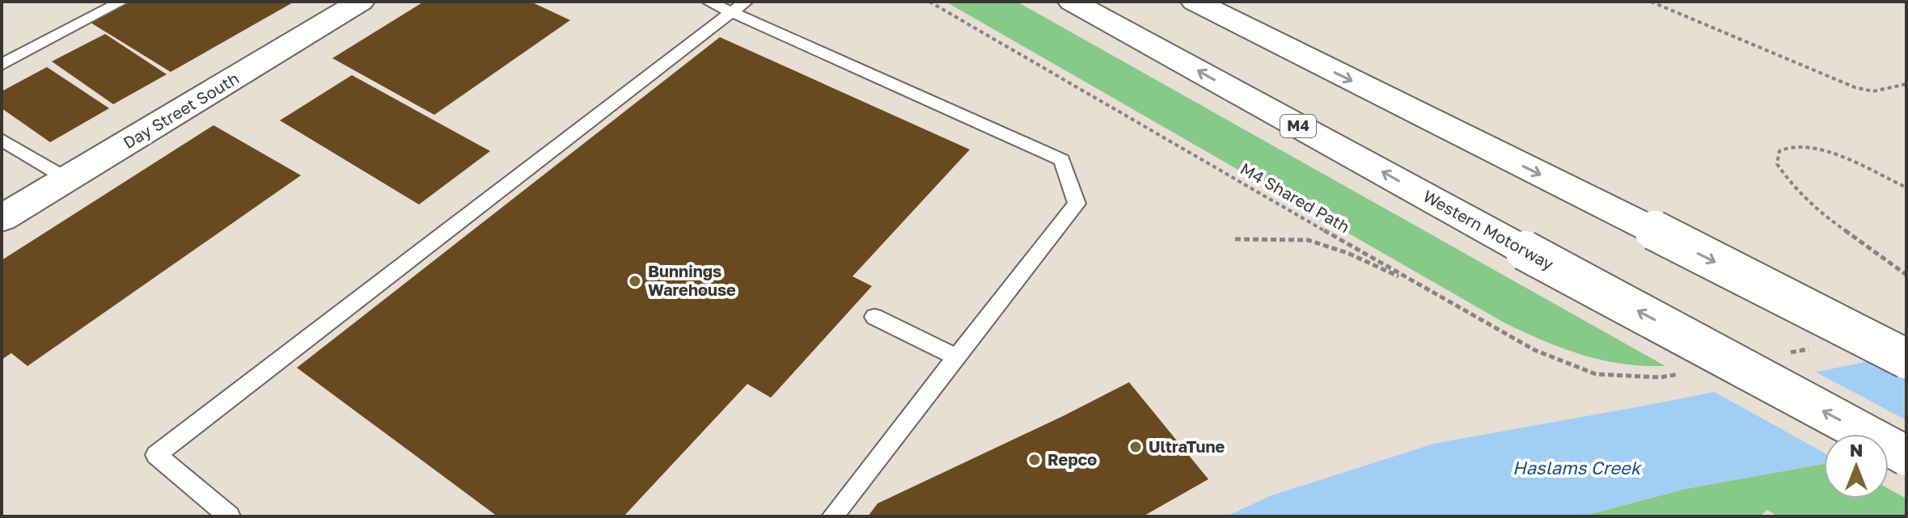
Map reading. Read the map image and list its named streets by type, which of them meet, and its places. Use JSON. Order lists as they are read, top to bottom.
{
  "streets": {
    "main road": ["Day Street South", "M4", "Western Motorway"],
    "path": ["M4 Shared Path"]
  },
  "water": ["Haslams Creek"],
  "places": ["Bunnings Warehouse", "UltraTune", "Repco"],
  "north": "top"
}
